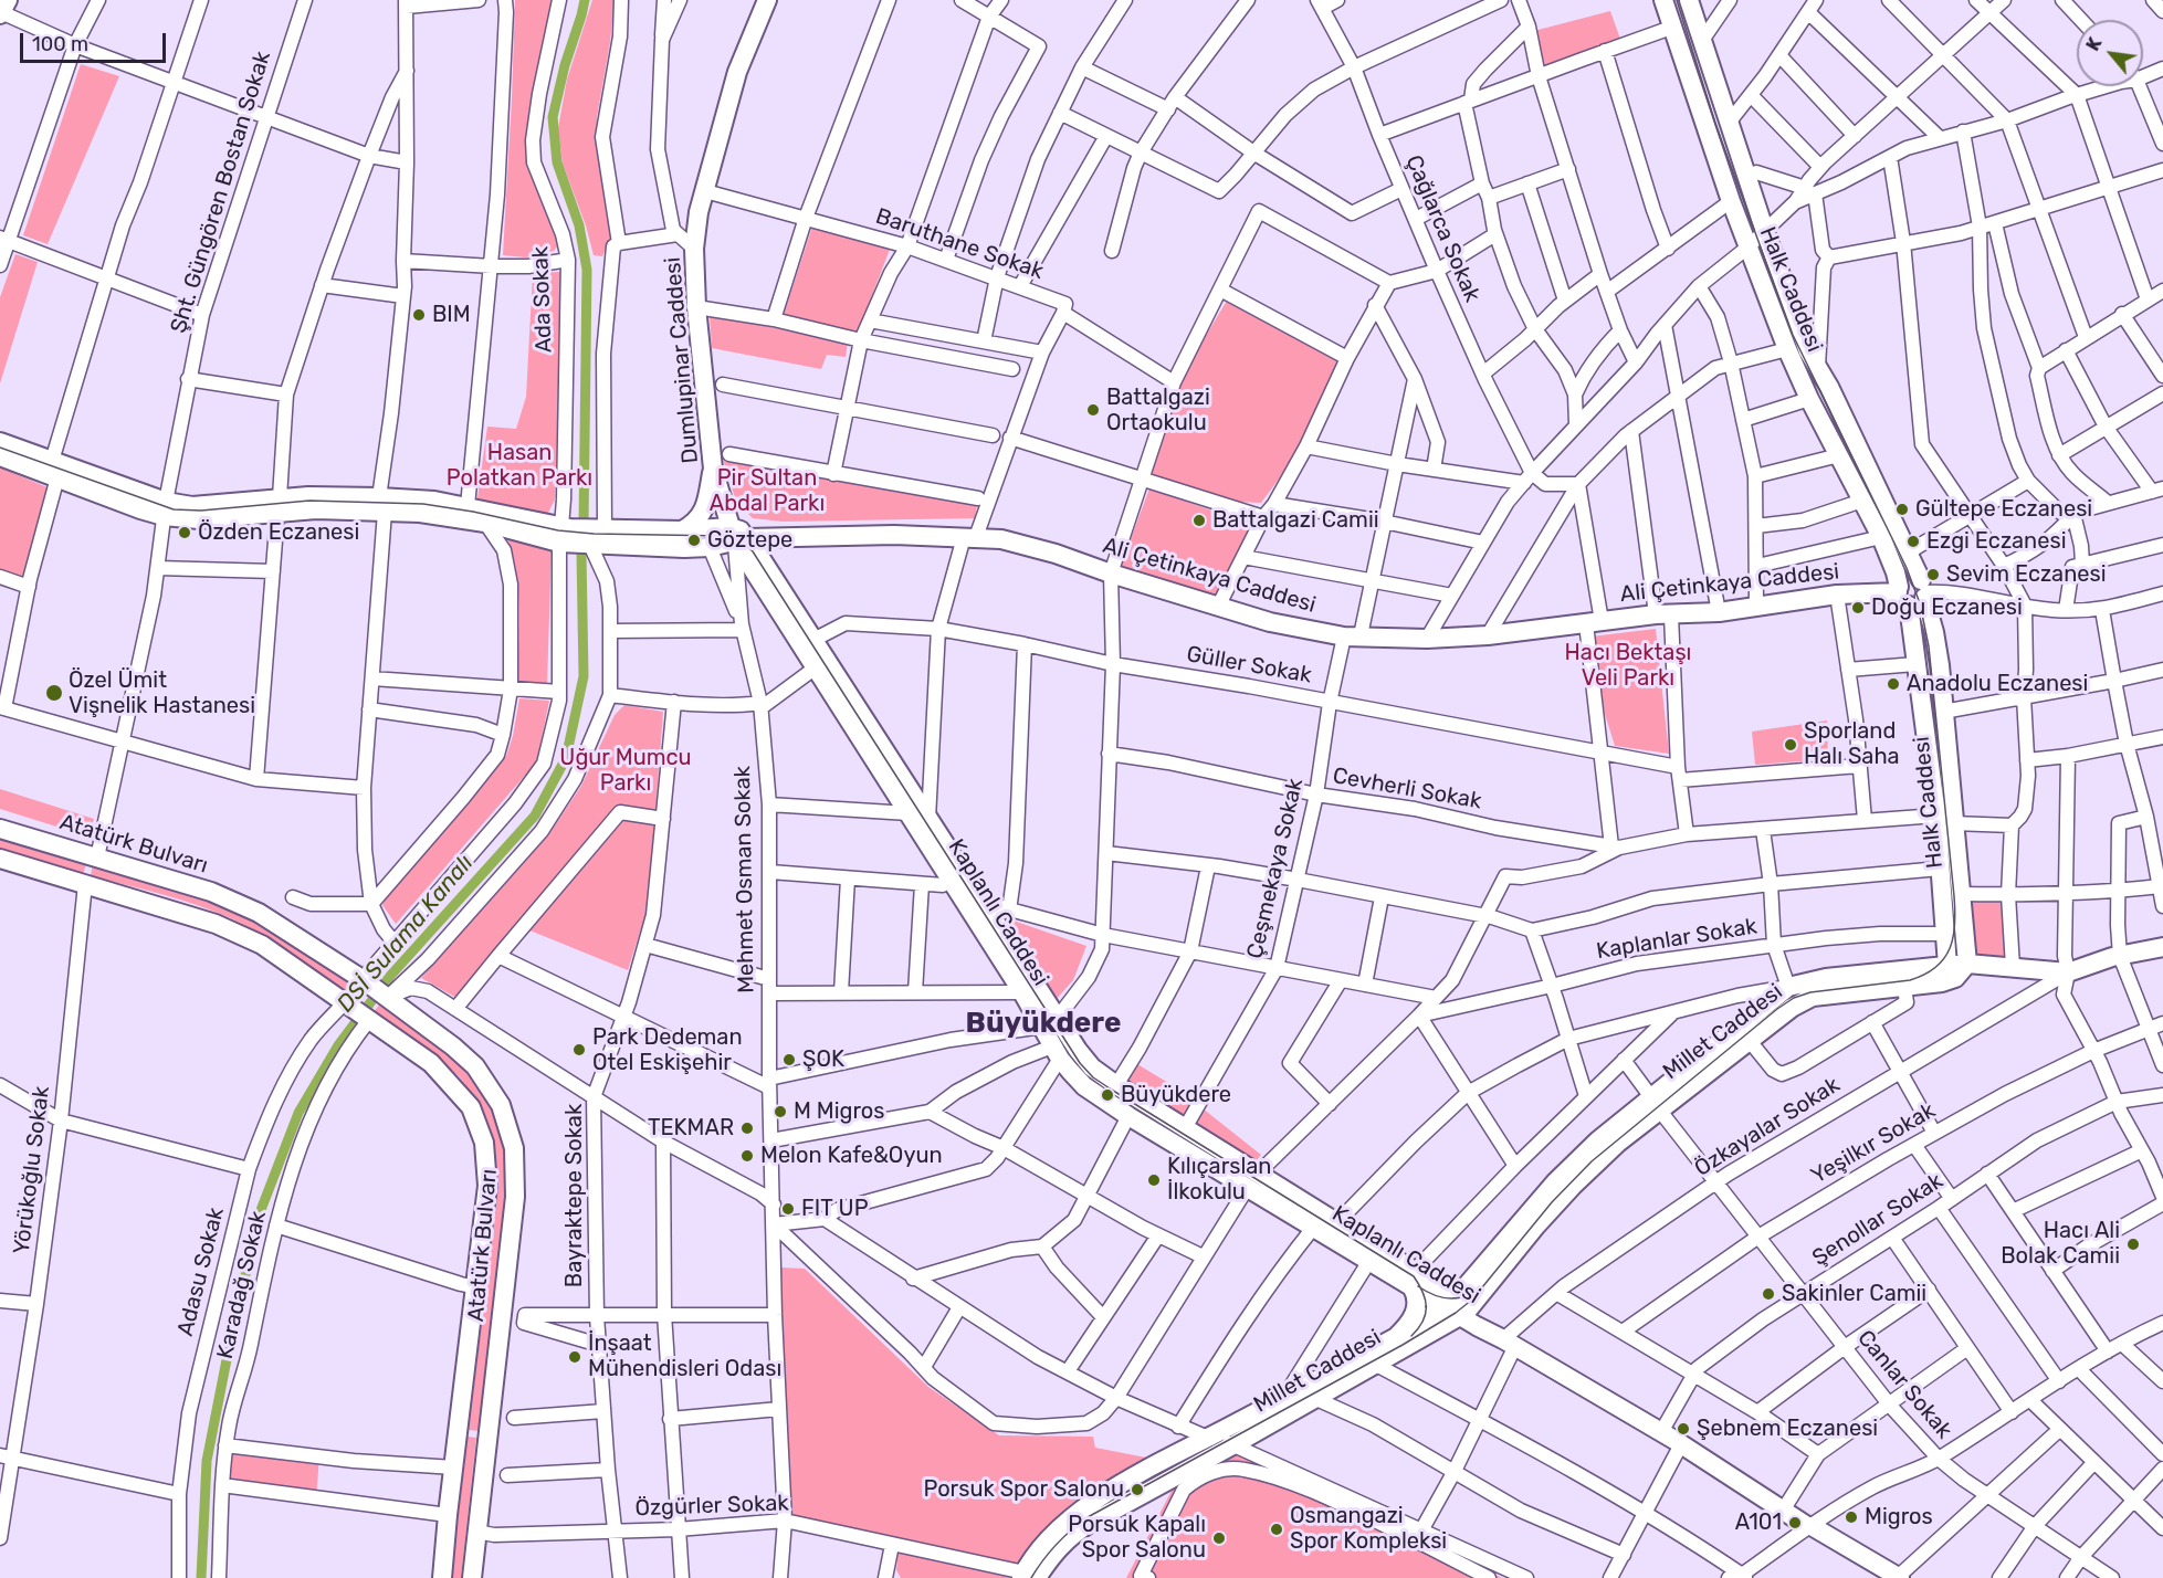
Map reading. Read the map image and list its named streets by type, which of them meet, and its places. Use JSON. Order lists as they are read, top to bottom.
{
  "streets": {
    "main road": [
      "Halk Caddesi",
      "Dumlupinar Caddesi",
      "Ali Çetinkaya Caddesi",
      "Atatürk Bulvarı",
      "Kaplanlı Caddesi",
      "Millet Caddesi"
    ],
    "street": [
      "Şht. Güngören Bostan Sokak",
      "Çağlarca Sokak",
      "Baruthane Sokak",
      "Ada Sokak",
      "Güller Sokak",
      "Cevherli Sokak",
      "Çeşmekaya Sokak",
      "Mehmet Osman Sokak",
      "Kaplanlar Sokak",
      "Özkayalar Sokak",
      "Yeşilkır Sokak",
      "Yörükoğlu Sokak",
      "Bayraktepe Sokak",
      "Şenollar Sokak",
      "Adasu Sokak",
      "Karadağ Sokak",
      "Canlar Sokak",
      "Özgürler Sokak"
    ]
  },
  "crossings": [
    ["Şht. Güngören Bostan Sokak", "Atatürk Bulvarı"],
    ["Baruthane Sokak", "Dumlupinar Caddesi"],
    ["Halk Caddesi", "Ali Çetinkaya Caddesi"],
    ["Halk Caddesi", "Kaplanlar Sokak"],
    ["Halk Caddesi", "Millet Caddesi"],
    ["Ada Sokak", "Atatürk Bulvarı"],
    ["Dumlupinar Caddesi", "Ali Çetinkaya Caddesi"],
    ["Dumlupinar Caddesi", "Mehmet Osman Sokak"],
    ["Dumlupinar Caddesi", "Kaplanlı Caddesi"],
    ["Ali Çetinkaya Caddesi", "Çeşmekaya Sokak"],
    ["Ali Çetinkaya Caddesi", "Mehmet Osman Sokak"],
    ["Ali Çetinkaya Caddesi", "Kaplanlı Caddesi"],
    ["Güller Sokak", "Çeşmekaya Sokak"],
    ["Güller Sokak", "Kaplanlı Caddesi"],
    ["Cevherli Sokak", "Çeşmekaya Sokak"],
    ["Atatürk Bulvarı", "Yörükoğlu Sokak"],
    ["Atatürk Bulvarı", "Adasu Sokak"],
    ["Atatürk Bulvarı", "Karadağ Sokak"],
    ["Atatürk Bulvarı", "Özgürler Sokak"],
    ["Çeşmekaya Sokak", "Kaplanlı Caddesi"],
    ["Mehmet Osman Sokak", "Kaplanlı Caddesi"],
    ["Mehmet Osman Sokak", "Özgürler Sokak"],
    ["Kaplanlı Caddesi", "Millet Caddesi"],
    ["Kaplanlı Caddesi", "Özkayalar Sokak"],
    ["Kaplanlı Caddesi", "Şenollar Sokak"],
    ["Millet Caddesi", "Canlar Sokak"],
    ["Millet Caddesi", "Özgürler Sokak"],
    ["Özkayalar Sokak", "Canlar Sokak"],
    ["Yeşilkır Sokak", "Canlar Sokak"],
    ["Bayraktepe Sokak", "Özgürler Sokak"],
    ["Şenollar Sokak", "Canlar Sokak"]
  ],
  "districts": ["Büyükdere"],
  "water": ["DSİ Sulama Kanalı"],
  "parks": [
    "Hasan Polatkan Parkı",
    "Pir Sultan Abdal Parkı",
    "Hacı Bektaşı Veli Parkı",
    "Uğur Mumcu Parkı"
  ],
  "places": [
    "BIM",
    "Battalgazi Ortaokulu",
    "Gültepe Eczanesi",
    "Battalgazi Camii",
    "Özden Eczanesi",
    "Göztepe",
    "Ezgi Eczanesi",
    "Sevim Eczanesi",
    "Doğu Eczanesi",
    "Anadolu Eczanesi",
    "Özel Ümit Vişnelik Hastanesi",
    "Sporland Halı Saha",
    "Park Dedeman Otel Eskişehir",
    "ŞOK",
    "Büyükdere",
    "M Migros",
    "TEKMAR",
    "Melon Kafe&Oyun",
    "Kılıçarslan İlkokulu",
    "FIT UP",
    "Hacı Ali Bolak Camii",
    "Sakinler Camii",
    "İnşaat Mühendisleri Odası",
    "Şebnem Eczanesi",
    "Porsuk Spor Salonu",
    "Migros",
    "A101",
    "Osmangazi Spor Kompleksi",
    "Porsuk Kapalı Spor Salonu"
  ],
  "scale_bar": "100 m",
  "north": "top left"
}
